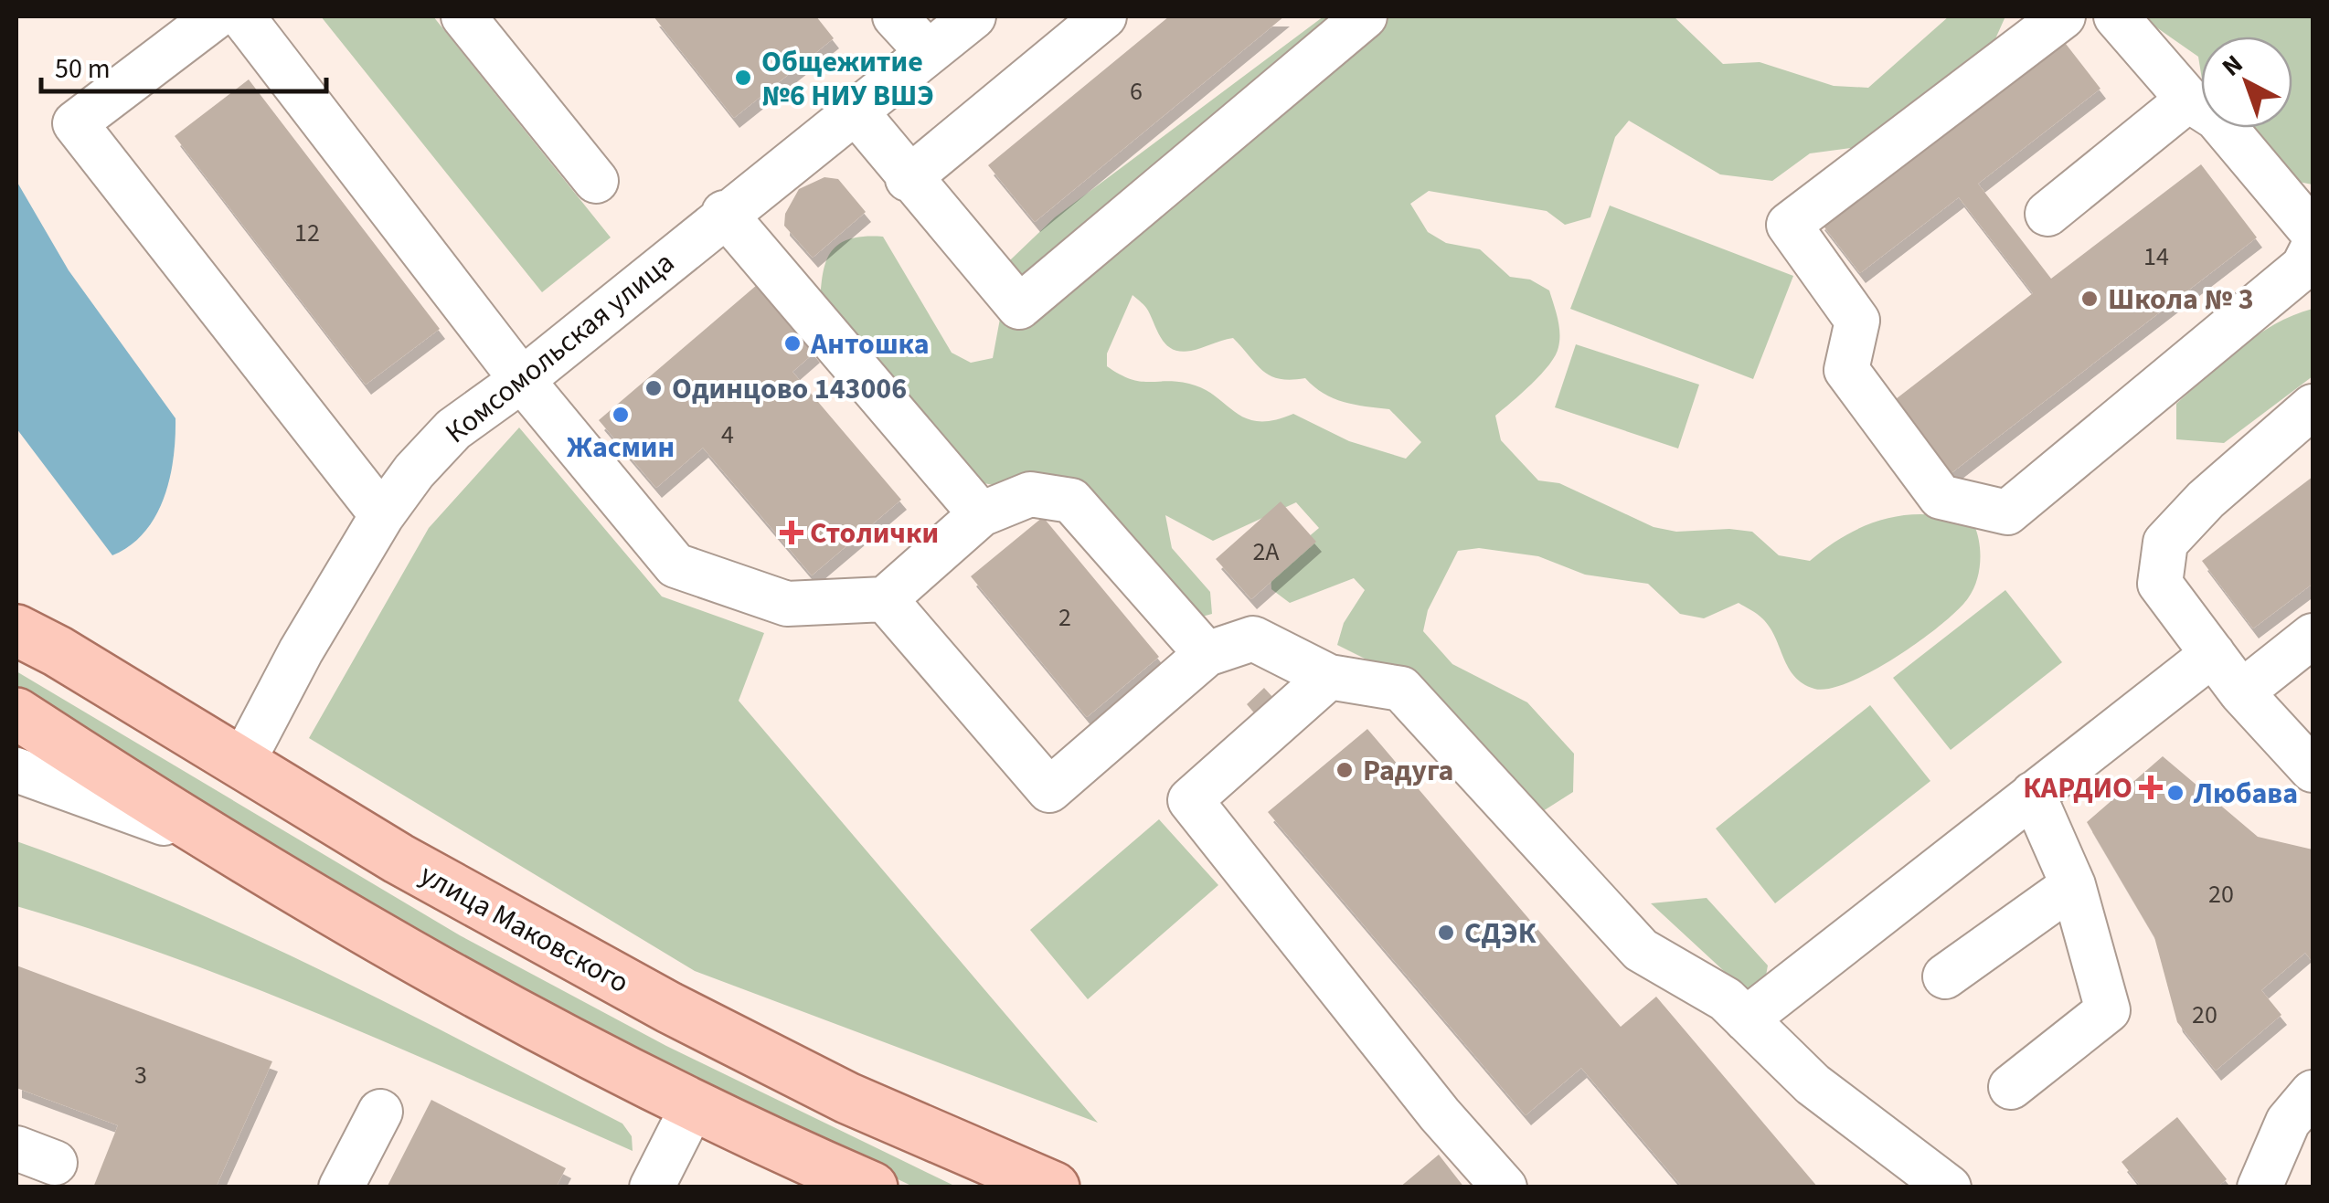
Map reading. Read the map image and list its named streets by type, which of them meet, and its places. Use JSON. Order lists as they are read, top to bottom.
{
  "streets": {
    "main road": ["улица Маковского"],
    "street": ["Комсомольская улица"]
  },
  "crossings": [
    ["Комсомольская улица", "улица Маковского"]
  ],
  "places": {
    "other": [
      "Общежитие №6 НИУ ВШЭ",
      "Школа № 3",
      "Антошка",
      "Одинцово 143006",
      "Жасмин",
      "Радуга",
      "Любава",
      "СДЭК"
    ],
    "health": ["Столички", "КАРДИО"]
  },
  "house_numbers": [
    "6",
    "12",
    "14",
    "4",
    "2А",
    "2",
    "20",
    "20",
    "3"
  ],
  "scale_bar": "50 m",
  "north": "top left"
}
